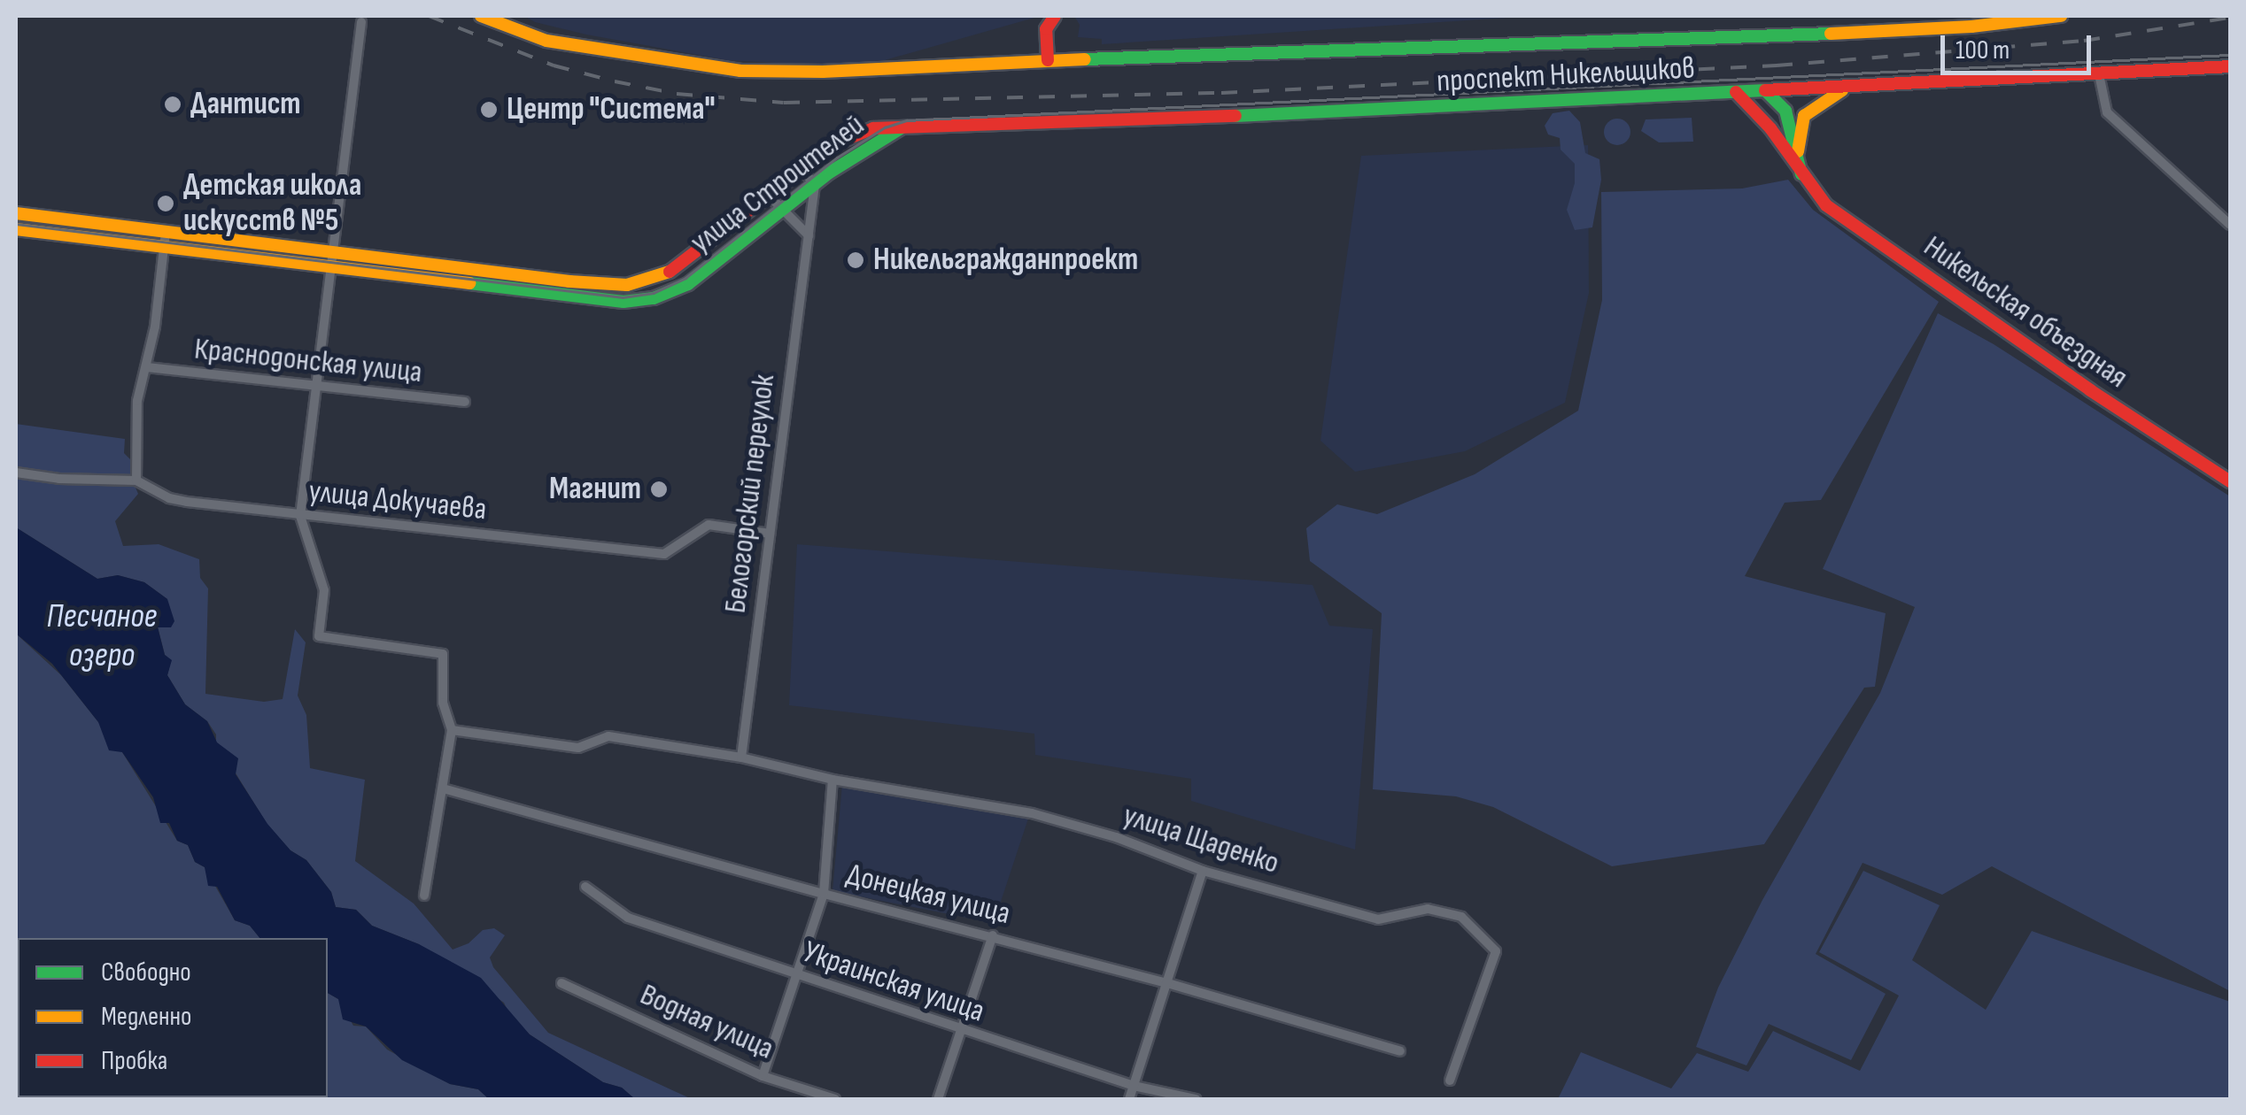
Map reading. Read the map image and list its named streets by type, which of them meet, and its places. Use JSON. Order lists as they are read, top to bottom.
{
  "streets": {
    "main road": ["проспект Никельщиков", "улица Строителей", "Никельская объездная"],
    "street": [
      "Краснодонская улица",
      "Белогорский переулок",
      "улица Докучаева",
      "улица Щаденко",
      "Донецкая улица",
      "Украинская улица",
      "Водная улица"
    ]
  },
  "crossings": [
    ["проспект Никельщиков", "улица Строителей"],
    ["проспект Никельщиков", "Никельская объездная"],
    ["улица Строителей", "Белогорский переулок"],
    ["Белогорский переулок", "улица Докучаева"],
    ["Белогорский переулок", "улица Щаденко"]
  ],
  "water": ["Песчаное озеро"],
  "places": [
    "Дантист",
    "Центр \"Система\"",
    "Детская школа искусств №5",
    "Никельгражданпроект",
    "Магнит"
  ],
  "legend": ["Свободно", "Медленно", "Пробка"],
  "scale_bar": "100 m"
}
